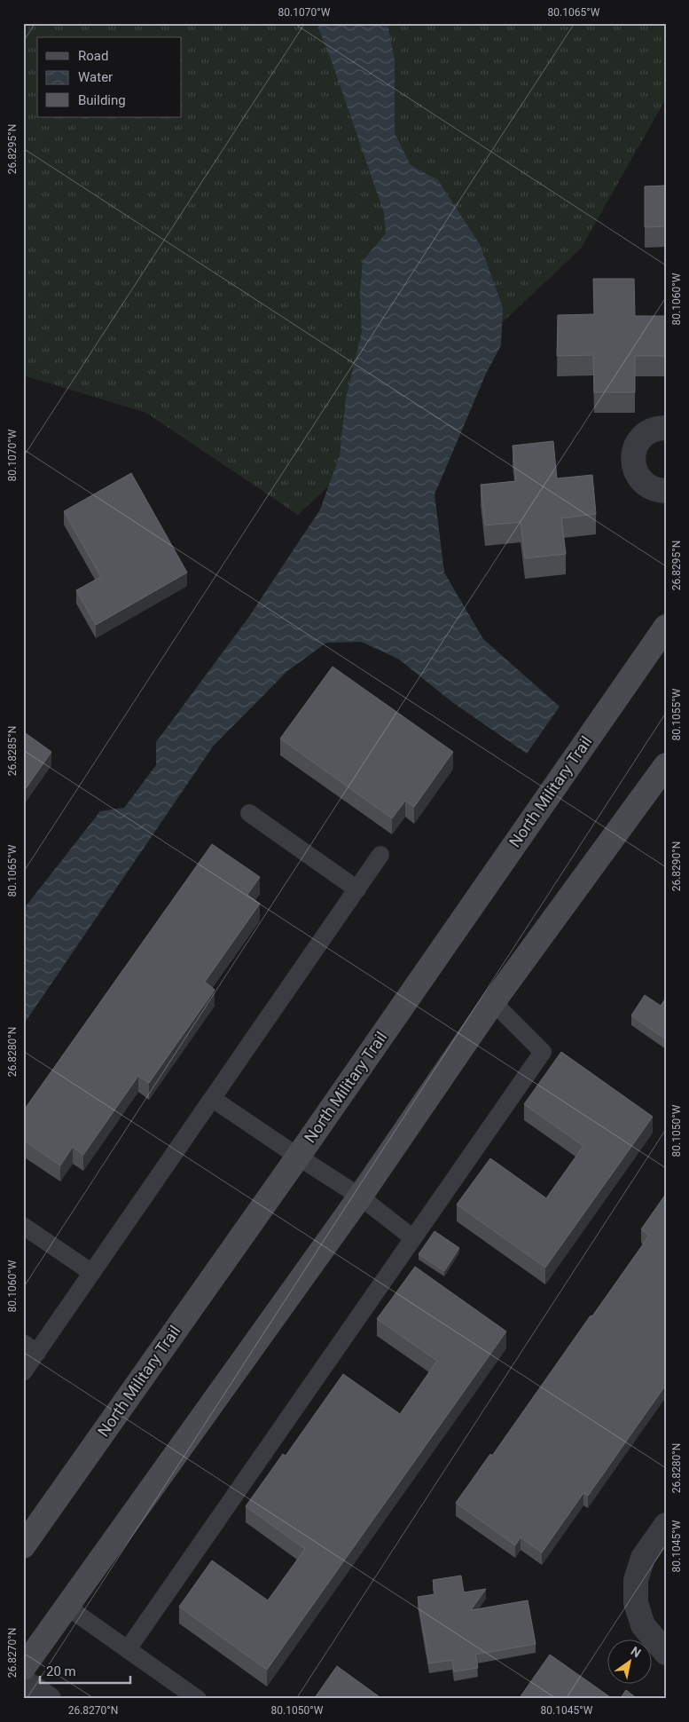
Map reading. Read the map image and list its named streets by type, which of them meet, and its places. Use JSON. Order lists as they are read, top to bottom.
{
  "streets": {
    "main road": ["North Military Trail"]
  },
  "legend": ["Road", "Water", "Building"],
  "scale_bar": "20 m",
  "north": "top right",
  "coordinates": [
    "80.1070°W",
    "80.1065°W",
    "26.8295°N",
    "80.1060°W",
    "80.1055°W",
    "26.8285°N",
    "26.8290°N",
    "26.8280°N",
    "80.1050°W",
    "80.1045°W",
    "26.8270°N"
  ]
}
